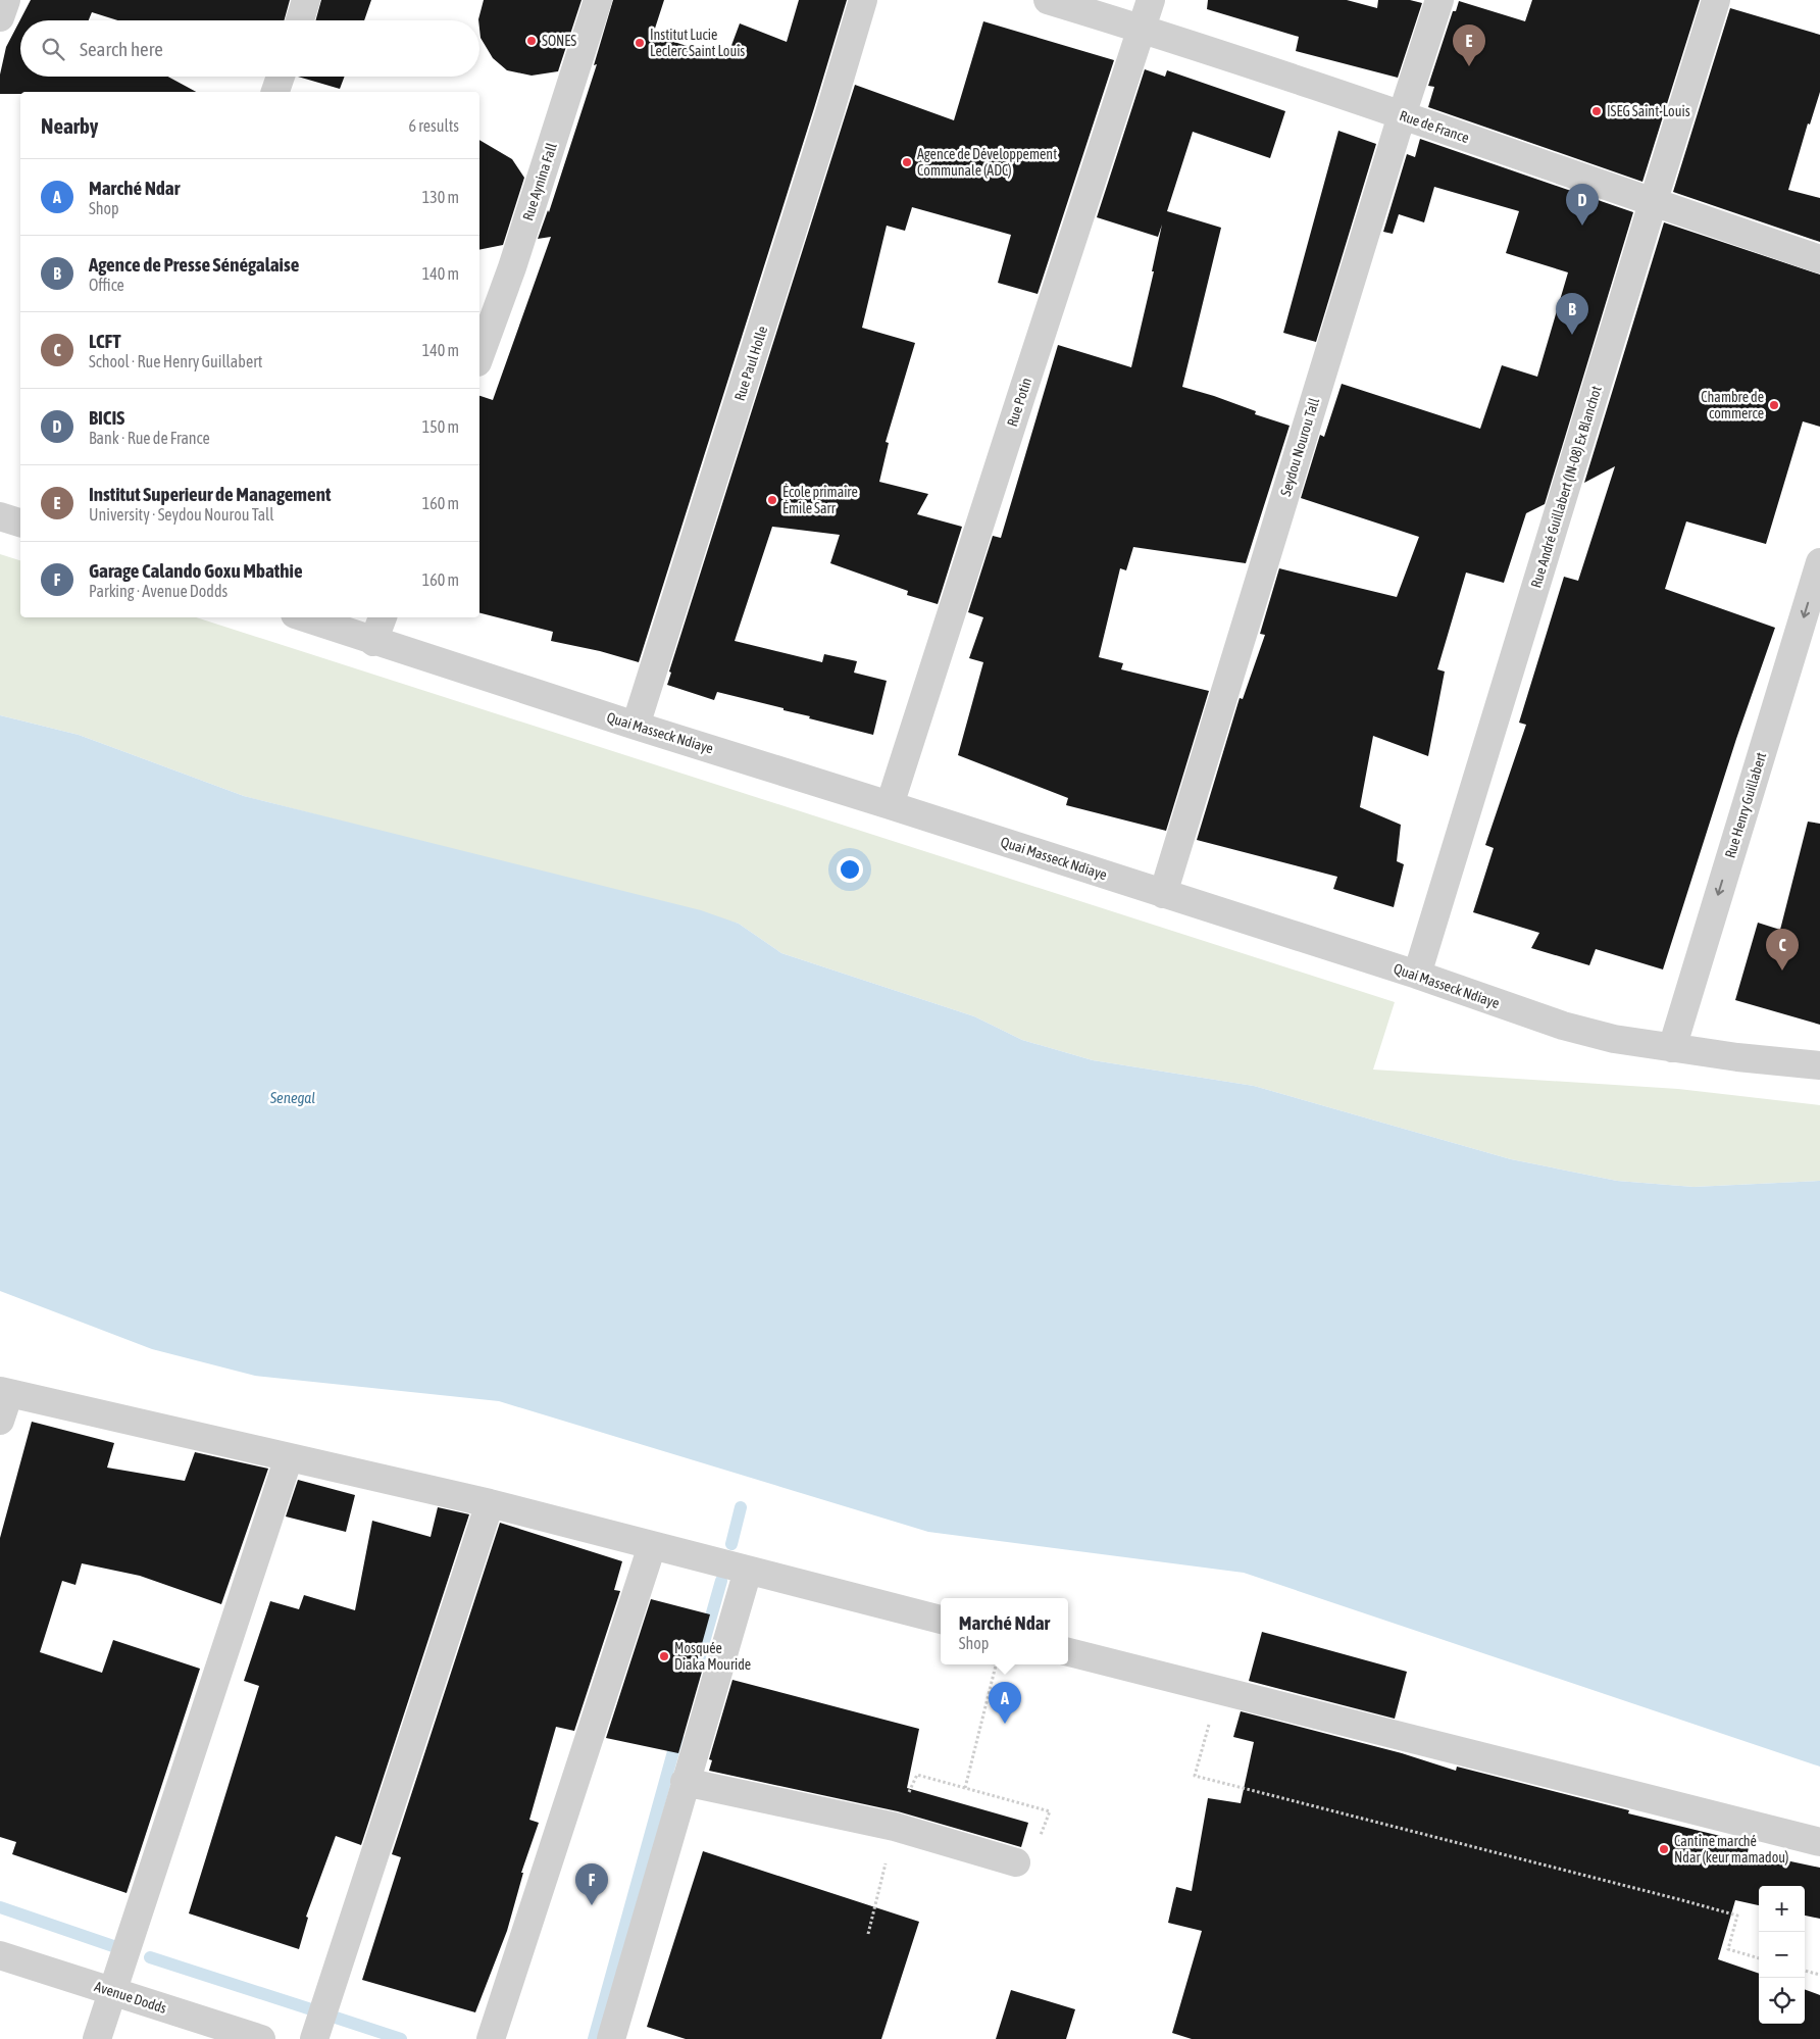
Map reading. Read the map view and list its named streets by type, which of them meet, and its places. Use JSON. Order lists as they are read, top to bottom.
{
  "streets": {
    "street": [
      "Rue de France",
      "Rue Aynina Fall",
      "Rue Paul Holle",
      "Rue Potin",
      "Seydou Nourou Tall",
      "Rue André Guillabert (IN-08) Ex Blanchot",
      "Quai Masseck Ndiaye",
      "Rue Henry Guillabert",
      "Avenue Dodds"
    ]
  },
  "crossings": [
    ["Rue de France", "Rue Potin"],
    ["Rue de France", "Seydou Nourou Tall"],
    ["Rue de France", "Rue André Guillabert (IN-08) Ex Blanchot"],
    ["Rue Paul Holle", "Quai Masseck Ndiaye"],
    ["Rue Potin", "Quai Masseck Ndiaye"],
    ["Seydou Nourou Tall", "Quai Masseck Ndiaye"],
    ["Rue André Guillabert (IN-08) Ex Blanchot", "Quai Masseck Ndiaye"],
    ["Quai Masseck Ndiaye", "Rue Henry Guillabert"]
  ],
  "one_way": ["Rue Henry Guillabert"],
  "water": ["Senegal"],
  "places": [
    "SONES",
    "Institut Lucie Leclerc Saint Louis",
    "ISEG Saint-Louis",
    "Agence de Développement Communale (ADC)",
    "Chambre de commerce",
    "École primaire Émile Sarr",
    "Mosquée Diaka Mouride",
    "Cantine marché Ndar (keur mamadou)"
  ],
  "page": {
    "search": "Search here",
    "pins": [
      "E",
      "D",
      "B",
      "C",
      "A",
      "F"
    ],
    "heading": ["Nearby", "6 results"],
    "list": [
      {
        "mark": "A",
        "name": "Marché Ndar",
        "note": "Shop",
        "value": "130 m"
      },
      {
        "mark": "B",
        "name": "Agence de Presse Sénégalaise",
        "note": "Office",
        "value": "140 m"
      },
      {
        "mark": "C",
        "name": "LCFT",
        "note": "School · Rue Henry Guillabert",
        "value": "140 m"
      },
      {
        "mark": "D",
        "name": "BICIS",
        "note": "Bank · Rue de France",
        "value": "150 m"
      },
      {
        "mark": "E",
        "name": "Institut Superieur de Management",
        "note": "University · Seydou Nourou Tall",
        "value": "160 m"
      },
      {
        "mark": "F",
        "name": "Garage Calando Goxu Mbathie",
        "note": "Parking · Avenue Dodds",
        "value": "160 m"
      }
    ],
    "popup": ["Marché Ndar", "Shop"],
    "map_buttons": ["+", "−"]
  }
}
